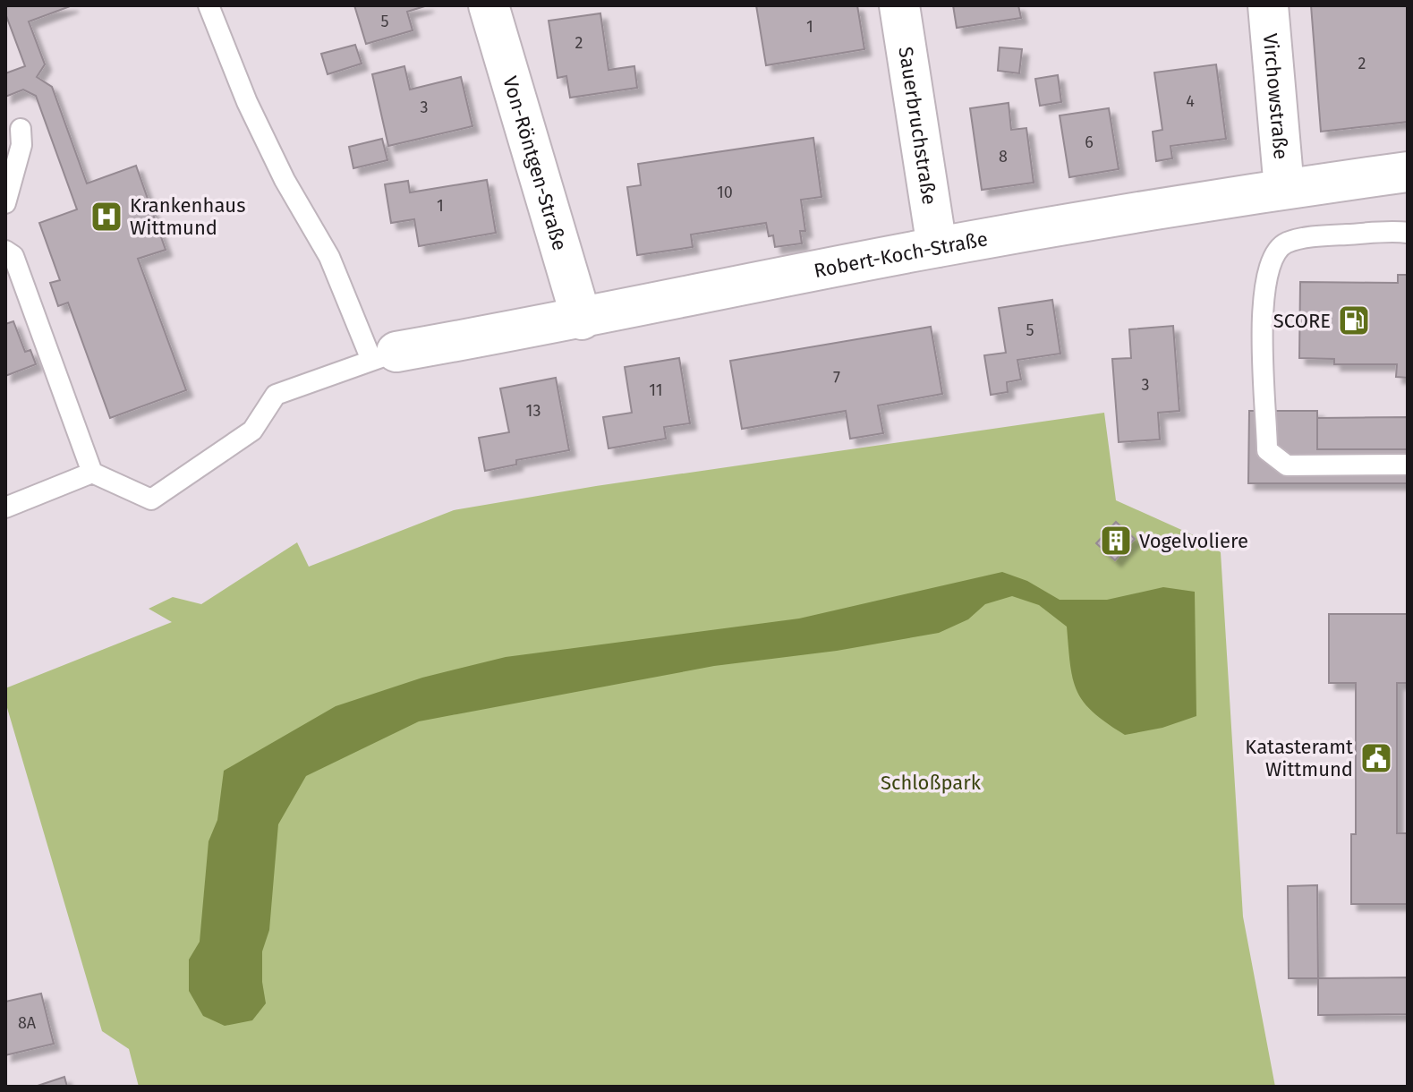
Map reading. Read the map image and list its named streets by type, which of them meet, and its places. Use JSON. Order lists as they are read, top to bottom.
{
  "streets": {
    "street": [
      "Virchowstraße",
      "Sauerbruchstraße",
      "Von-Röntgen-Straße",
      "Robert-Koch-Straße"
    ]
  },
  "crossings": [
    ["Virchowstraße", "Robert-Koch-Straße"],
    ["Sauerbruchstraße", "Robert-Koch-Straße"],
    ["Von-Röntgen-Straße", "Robert-Koch-Straße"]
  ],
  "parks": ["Schloßpark"],
  "places": {
    "hospital": ["Krankenhaus Wittmund"],
    "fuel station": ["SCORE"],
    "building": ["Vogelvoliere"],
    "public building": ["Katasteramt Wittmund"]
  },
  "house_numbers": [
    "5",
    "1",
    "2",
    "2",
    "4",
    "3",
    "6",
    "8",
    "10",
    "1",
    "5",
    "7",
    "3",
    "11",
    "13",
    "8A"
  ]
}
